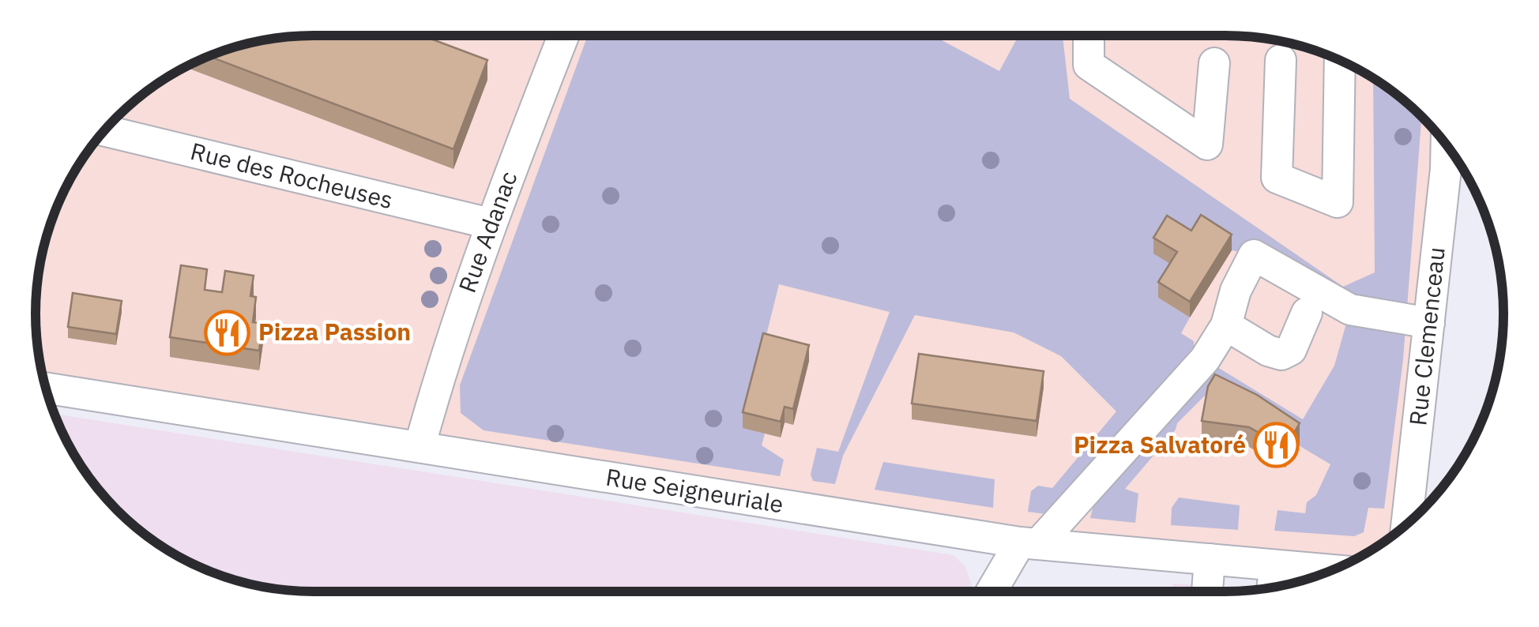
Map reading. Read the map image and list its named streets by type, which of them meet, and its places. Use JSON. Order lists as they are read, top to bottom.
{
  "streets": {
    "street": [
      "Rue des Rocheuses",
      "Rue Adanac",
      "Rue Clemenceau",
      "Rue Seigneuriale"
    ]
  },
  "crossings": [
    ["Rue des Rocheuses", "Rue Adanac"],
    ["Rue Adanac", "Rue Seigneuriale"]
  ],
  "places": {
    "restaurant": ["Pizza Passion", "Pizza Salvatoré"]
  }
}
